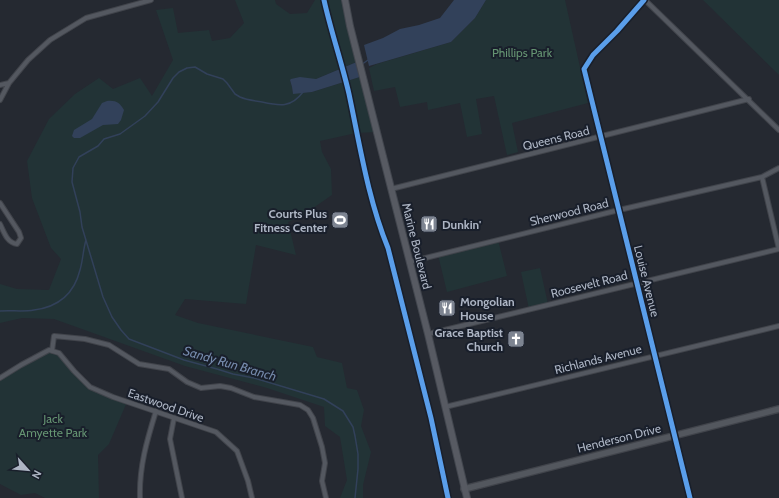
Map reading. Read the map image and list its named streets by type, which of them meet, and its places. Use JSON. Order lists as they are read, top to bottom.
{
  "streets": {
    "main road": ["Marine Boulevard", "Henderson Drive"],
    "street": [
      "Queens Road",
      "Sherwood Road",
      "Louise Avenue",
      "Roosevelt Road",
      "Richlands Avenue",
      "Eastwood Drive"
    ]
  },
  "crossings": [
    ["Queens Road", "Marine Boulevard"],
    ["Queens Road", "Louise Avenue"],
    ["Sherwood Road", "Marine Boulevard"],
    ["Sherwood Road", "Louise Avenue"],
    ["Marine Boulevard", "Roosevelt Road"],
    ["Marine Boulevard", "Richlands Avenue"],
    ["Marine Boulevard", "Henderson Drive"],
    ["Louise Avenue", "Roosevelt Road"],
    ["Louise Avenue", "Richlands Avenue"],
    ["Louise Avenue", "Henderson Drive"]
  ],
  "water": ["Sandy Run Branch"],
  "parks": ["Phillips Park", "Jack Amyette Park"],
  "places": {
    "sports": ["Courts Plus Fitness Center"],
    "restaurant": ["Dunkin'", "Mongolian House"],
    "church": ["Grace Baptist Church"]
  },
  "north": "bottom right"
}
